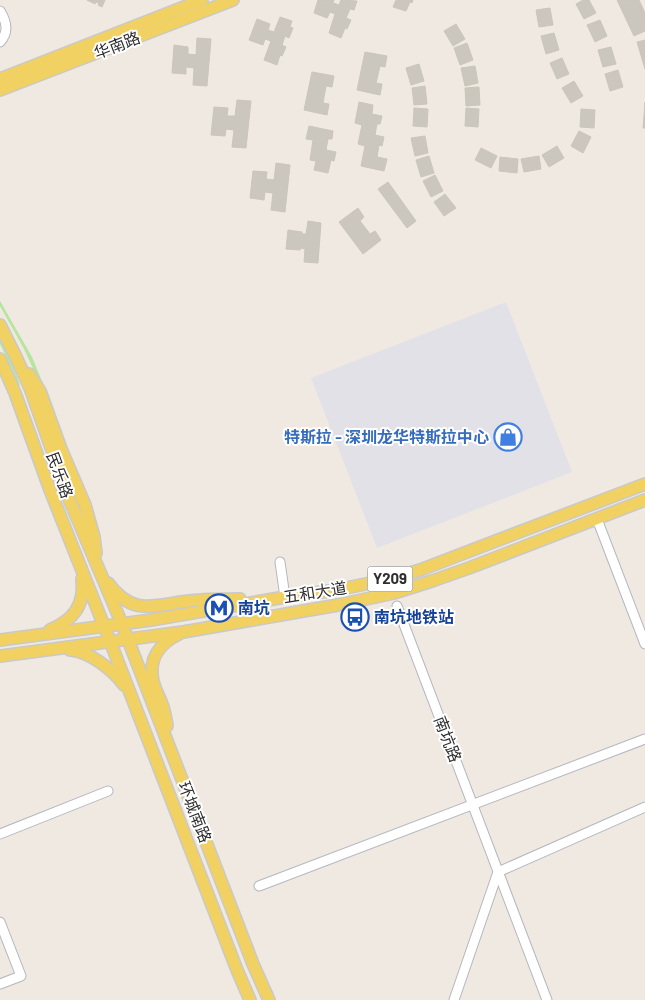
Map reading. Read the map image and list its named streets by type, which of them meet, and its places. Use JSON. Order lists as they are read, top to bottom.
{
  "streets": {
    "main road": [
      "华南路",
      "民乐路",
      "Y209",
      "五和大道",
      "环城南路"
    ],
    "street": ["南坑路"]
  },
  "crossings": [
    ["民乐路", "五和大道"],
    ["民乐路", "环城南路"],
    ["五和大道", "环城南路"]
  ],
  "places": {
    "shop": ["特斯拉 - 深圳龙华特斯拉中心"],
    "metro station": ["南坑"],
    "bus stop": ["南坑地铁站"]
  }
}
